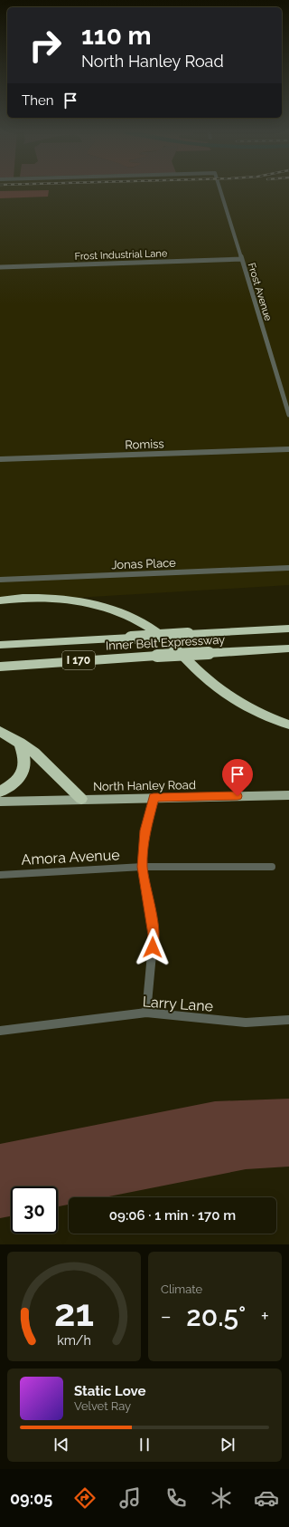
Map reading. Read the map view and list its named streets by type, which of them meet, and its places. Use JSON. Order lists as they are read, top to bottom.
{
  "streets": {
    "highway": ["Inner Belt Expressway", "I 170"],
    "main road": ["North Hanley Road"],
    "street": [
      "Frost Industrial Lane",
      "Frost Avenue",
      "Romiss",
      "Jonas Place",
      "Amora Avenue",
      "Larry Lane"
    ]
  },
  "crossings": [
    ["Frost Industrial Lane", "Frost Avenue"]
  ],
  "page": {
    "turn": ["110 m", "North Hanley Road"],
    "then": "Then",
    "limit": "30",
    "trip": "09:06 · 1 min · 170 m",
    "tile": "Climate",
    "heat": ["−", "20.5°", "+"],
    "song": ["Static Love", "Velvet Ray"],
    "tabs": "09:05",
    "gauge": ["21", "km/h"]
  }
}
